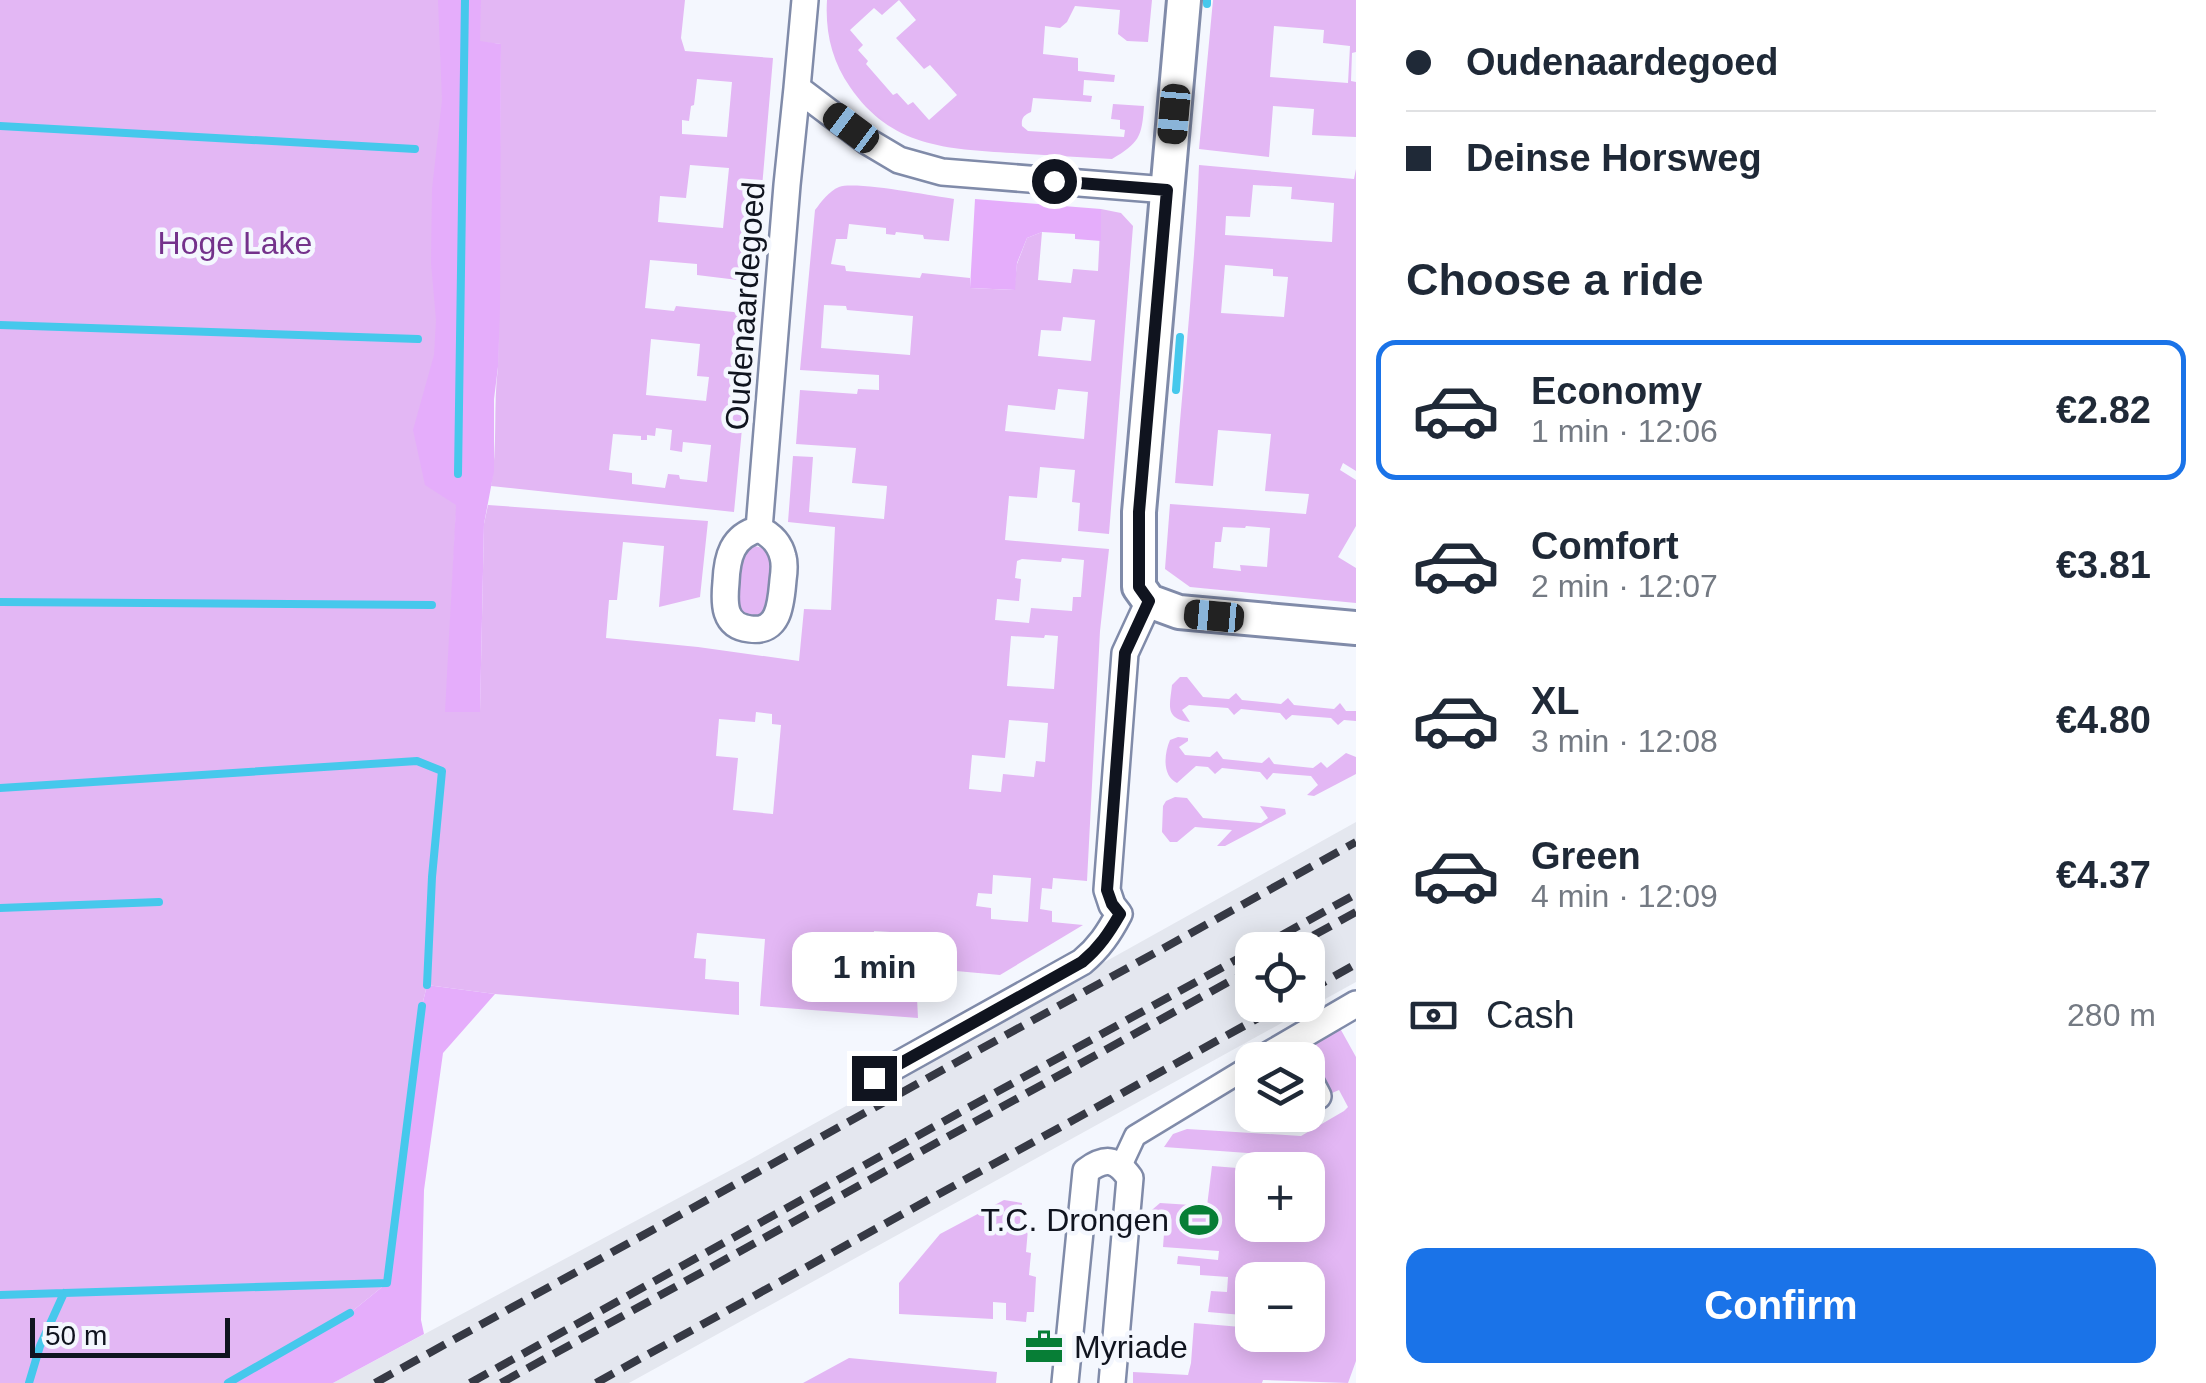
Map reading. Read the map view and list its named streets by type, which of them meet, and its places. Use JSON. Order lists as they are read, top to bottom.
{
  "streets": {
    "street": ["Oudenaardegoed"]
  },
  "parks": ["Hoge Lake"],
  "places": {
    "sports": ["T.C. Drongen"],
    "office": ["Myriade"]
  },
  "scale_bar": "50 m",
  "page": {
    "banner": ["Oudenaardegoed", "Deinse Horsweg"],
    "heading": "Choose a ride",
    "list": [
      {
        "name": "Economy",
        "note": "1 min · 12:06",
        "value": "€2.82"
      },
      {
        "name": "Comfort",
        "note": "2 min · 12:07",
        "value": "€3.81"
      },
      {
        "name": "XL",
        "note": "3 min · 12:08",
        "value": "€4.80"
      },
      {
        "name": "Green",
        "note": "4 min · 12:09",
        "value": "€4.37"
      }
    ],
    "map_buttons": ["+", "−"],
    "bubble": "1 min",
    "pay": ["Cash", "280 m"],
    "buttons": "Confirm",
    "scale": "50 m"
  }
}
